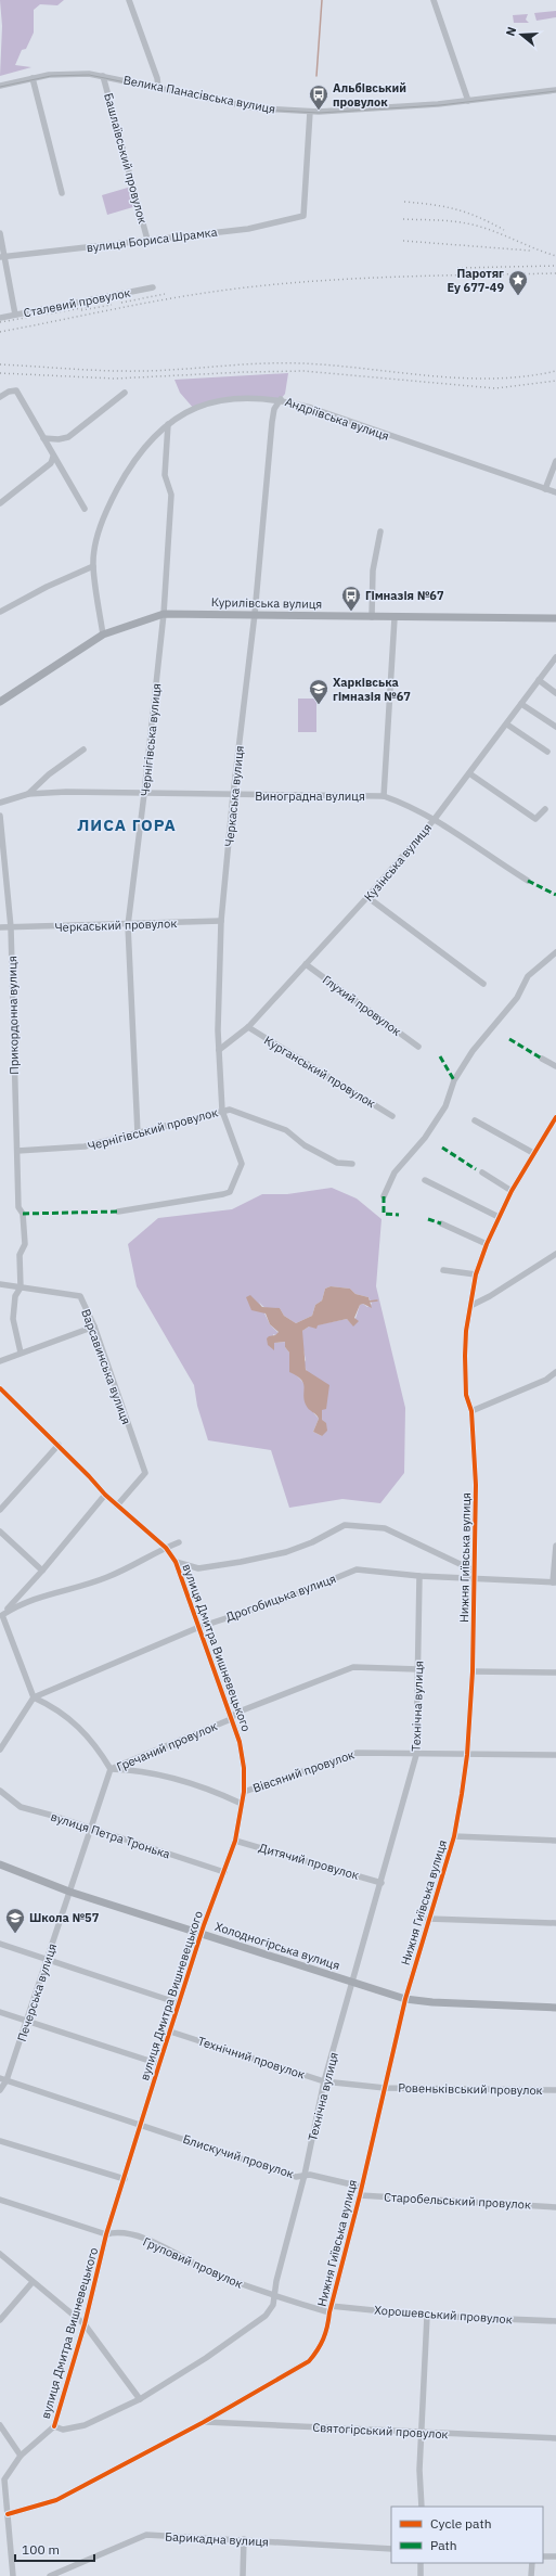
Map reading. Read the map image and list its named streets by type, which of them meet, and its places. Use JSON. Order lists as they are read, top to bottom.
{
  "streets": {
    "main road": ["Курилівська вулиця", "Холодногірська вулиця"],
    "street": [
      "Велика Панасівська вулиця",
      "Башлаївський провулок",
      "вулиця Бориса Шрамка",
      "Сталевий провулок",
      "Андріївська вулиця",
      "Чернігівська вулиця",
      "Черкаська вулиця",
      "Виноградна вулиця",
      "Кузінська вулиця",
      "Черкаський провулок",
      "Глухий провулок",
      "Прикордонна вулиця",
      "Курганський провулок",
      "Чернігівський провулок",
      "Варсавинська вулиця",
      "Нижня Гиївська вулиця",
      "Дрогобицька вулиця",
      "вулиця Дмитра Вишневецького",
      "Технічна вулиця",
      "Гречаний провулок",
      "Вівсяний провулок",
      "вулиця Петра Тронька",
      "Дитячий провулок",
      "Печерська вулиця",
      "Технічний провулок",
      "Ровеньківський провулок",
      "Блискучий провулок",
      "Старобельський провулок",
      "Груповий провулок",
      "Хорошевський провулок",
      "Святогірський провулок",
      "Барикадна вулиця"
    ]
  },
  "crossings": [
    ["Велика Панасівська вулиця", "Башлаївський провулок"],
    ["Велика Панасівська вулиця", "вулиця Бориса Шрамка"],
    ["Башлаївський провулок", "вулиця Бориса Шрамка"],
    ["Андріївська вулиця", "Курилівська вулиця"],
    ["Андріївська вулиця", "Чернігівська вулиця"],
    ["Андріївська вулиця", "Черкаська вулиця"],
    ["Курилівська вулиця", "Чернігівська вулиця"],
    ["Курилівська вулиця", "Черкаська вулиця"],
    ["Чернігівська вулиця", "Виноградна вулиця"],
    ["Чернігівська вулиця", "Черкаський провулок"],
    ["Чернігівська вулиця", "Чернігівський провулок"],
    ["Черкаська вулиця", "Виноградна вулиця"],
    ["Черкаська вулиця", "Кузінська вулиця"],
    ["Черкаська вулиця", "Черкаський провулок"],
    ["Черкаська вулиця", "Чернігівський провулок"],
    ["Виноградна вулиця", "Кузінська вулиця"],
    ["Кузінська вулиця", "Глухий провулок"],
    ["Кузінська вулиця", "Курганський провулок"],
    ["Черкаський провулок", "Прикордонна вулиця"],
    ["Прикордонна вулиця", "Чернігівський провулок"],
    ["Прикордонна вулиця", "Варсавинська вулиця"],
    ["Варсавинська вулиця", "вулиця Дмитра Вишневецького"],
    ["Нижня Гиївська вулиця", "Дрогобицька вулиця"],
    ["Нижня Гиївська вулиця", "Вівсяний провулок"],
    ["Нижня Гиївська вулиця", "Холодногірська вулиця"],
    ["Нижня Гиївська вулиця", "Технічний провулок"],
    ["Нижня Гиївська вулиця", "Ровеньківський провулок"],
    ["Нижня Гиївська вулиця", "Блискучий провулок"],
    ["Нижня Гиївська вулиця", "Старобельський провулок"],
    ["Нижня Гиївська вулиця", "Груповий провулок"],
    ["Нижня Гиївська вулиця", "Хорошевський провулок"],
    ["Нижня Гиївська вулиця", "Святогірський провулок"],
    ["Дрогобицька вулиця", "вулиця Дмитра Вишневецького"],
    ["Дрогобицька вулиця", "Технічна вулиця"],
    ["вулиця Дмитра Вишневецького", "Технічна вулиця"],
    ["вулиця Дмитра Вишневецького", "Гречаний провулок"],
    ["вулиця Дмитра Вишневецького", "Вівсяний провулок"],
    ["вулиця Дмитра Вишневецького", "вулиця Петра Тронька"],
    ["вулиця Дмитра Вишневецького", "Дитячий провулок"],
    ["вулиця Дмитра Вишневецького", "Холодногірська вулиця"],
    ["вулиця Дмитра Вишневецького", "Технічний провулок"],
    ["вулиця Дмитра Вишневецького", "Блискучий провулок"],
    ["Технічна вулиця", "Гречаний провулок"],
    ["Технічна вулиця", "Вівсяний провулок"],
    ["Технічна вулиця", "Дитячий провулок"],
    ["Технічна вулиця", "Холодногірська вулиця"],
    ["Технічна вулиця", "Технічний провулок"],
    ["Технічна вулиця", "Блискучий провулок"],
    ["Технічна вулиця", "Груповий провулок"],
    ["Гречаний провулок", "Печерська вулиця"],
    ["вулиця Петра Тронька", "Печерська вулиця"],
    ["Холодногірська вулиця", "Печерська вулиця"],
    ["Печерська вулиця", "Блискучий провулок"],
    ["Технічний провулок", "Ровеньківський провулок"],
    ["Груповий провулок", "Хорошевський провулок"]
  ],
  "districts": ["ЛИСА ГОРА"],
  "places": {
    "bus stop": ["Альбівський провулок", "Гімназія №67"],
    "place": ["Паротяг Еу 677-49"],
    "school or university": ["Харківська гімназія №67", "Школа №57"]
  },
  "legend": ["Cycle path", "Path"],
  "scale_bar": "100 m",
  "north": "left"
}
